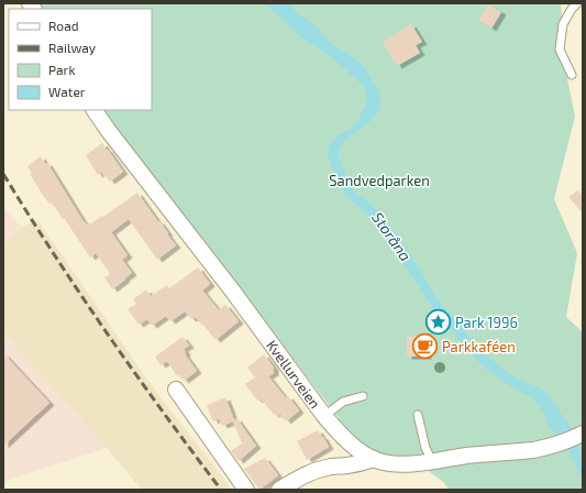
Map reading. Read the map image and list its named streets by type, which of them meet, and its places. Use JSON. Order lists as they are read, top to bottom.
{
  "streets": {
    "street": ["Kvellurveien"]
  },
  "water": ["Storåna"],
  "parks": ["Sandvedparken"],
  "places": {
    "place": ["Park 1996"],
    "cafe": ["Parkkaféen"]
  },
  "legend": [
    "Road",
    "Railway",
    "Park",
    "Water"
  ]
}
